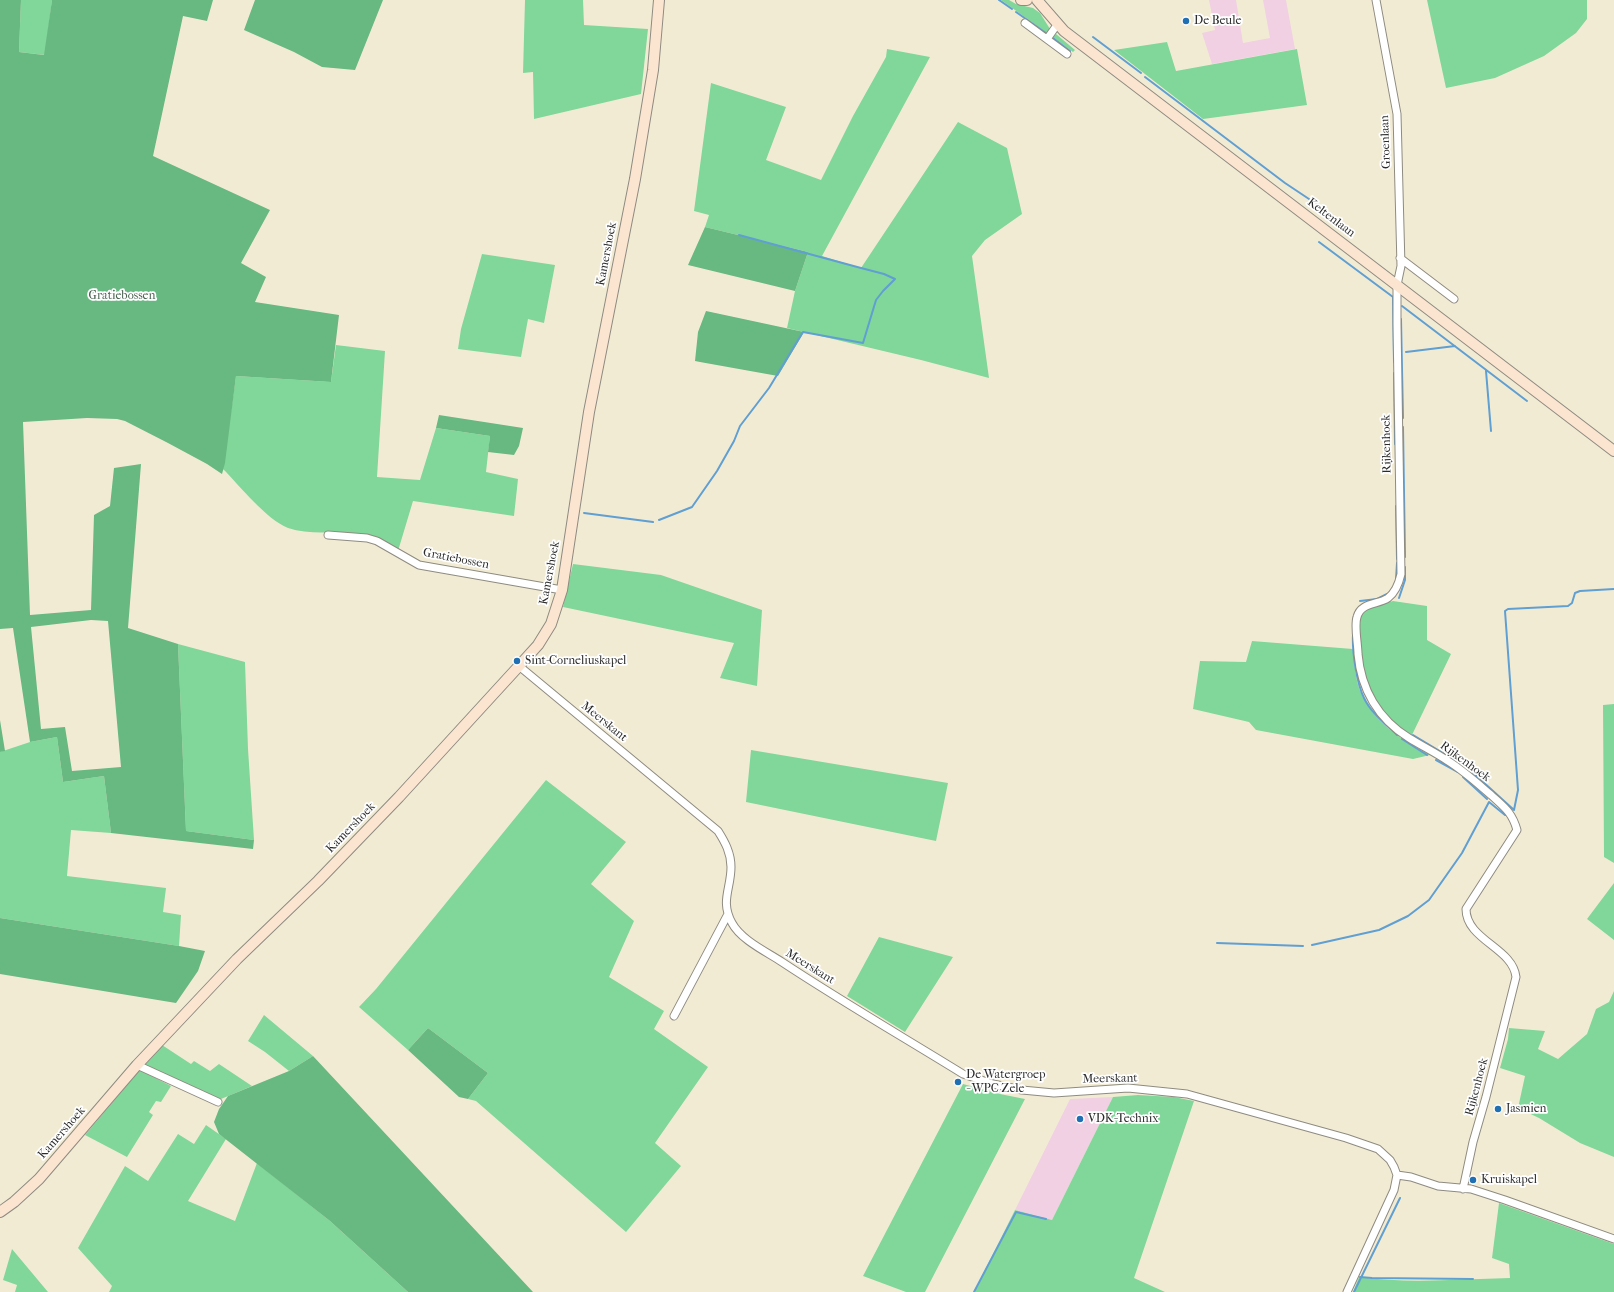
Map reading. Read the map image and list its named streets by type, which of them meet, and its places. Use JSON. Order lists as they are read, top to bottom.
{
  "streets": {
    "street": [
      "Groenlaan",
      "Keltenlaan",
      "Kamershoek",
      "Rijkenhoek",
      "Gratiebossen",
      "Meerskant"
    ]
  },
  "crossings": [
    ["Groenlaan", "Keltenlaan"],
    ["Groenlaan", "Rijkenhoek"],
    ["Keltenlaan", "Rijkenhoek"],
    ["Kamershoek", "Gratiebossen"],
    ["Kamershoek", "Meerskant"]
  ],
  "parks": ["Gratiebossen"],
  "places": [
    "De Beule",
    "Sint-Corneliuskapel",
    "De Watergroep - WPC Zele",
    "Jasmien",
    "VDK-Technix",
    "Kruiskapel"
  ]
}
